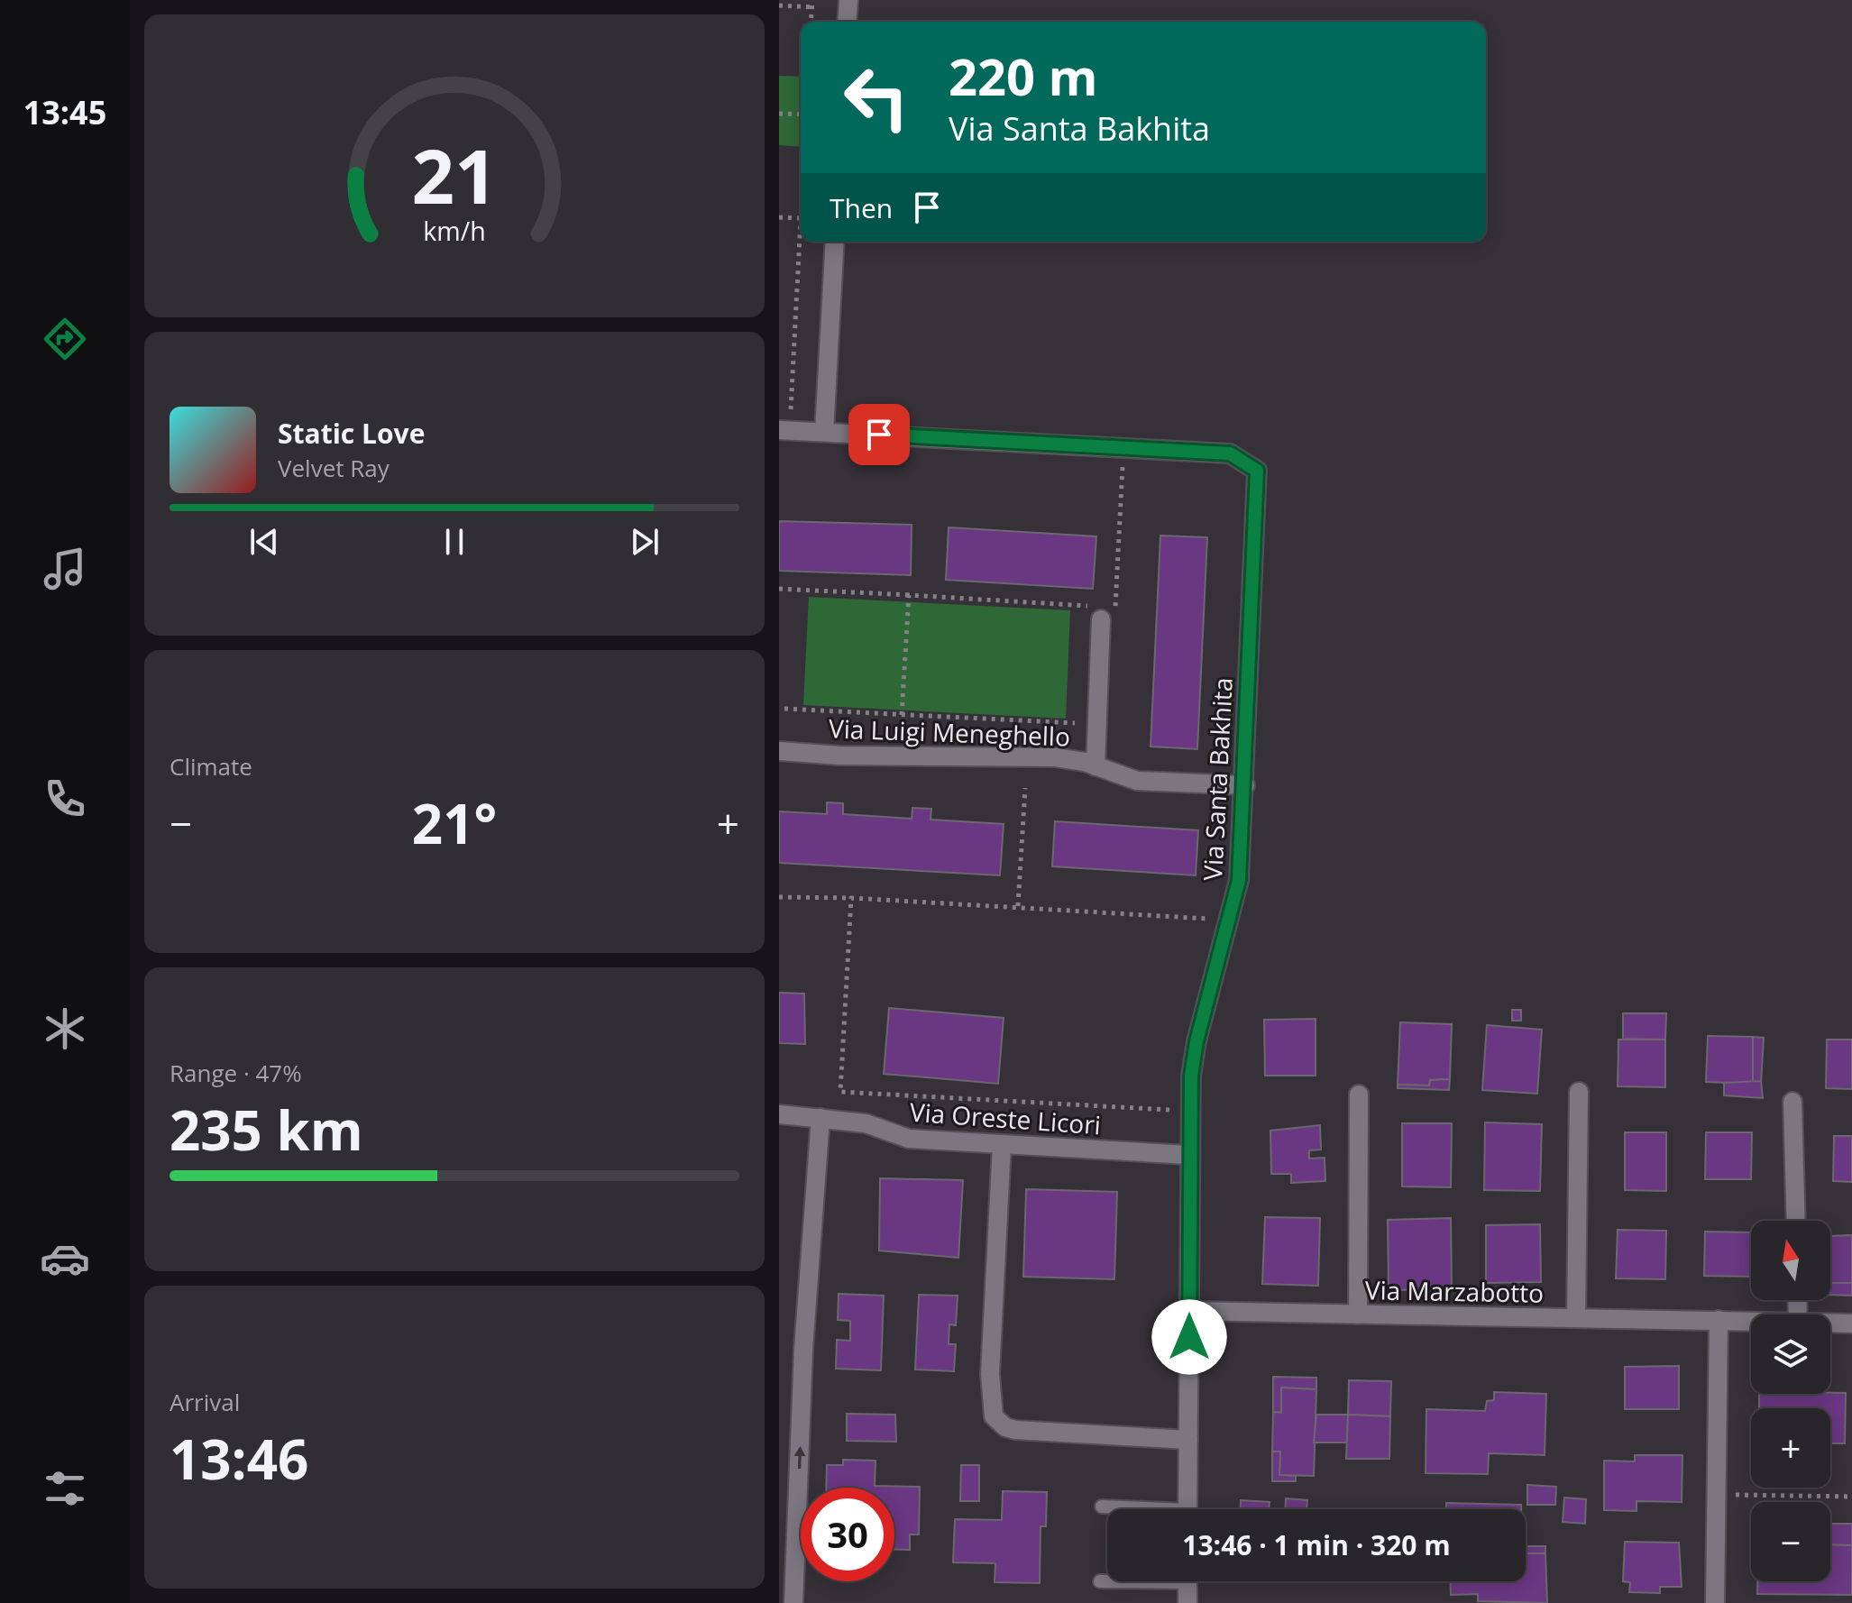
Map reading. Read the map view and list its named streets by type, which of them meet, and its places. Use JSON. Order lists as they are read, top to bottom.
{
  "streets": {
    "street": [
      "Via Luigi Meneghello",
      "Via Santa Bakhita",
      "Via Oreste Licori",
      "Via Marzabotto"
    ]
  },
  "crossings": [
    ["Via Luigi Meneghello", "Via Santa Bakhita"],
    ["Via Santa Bakhita", "Via Oreste Licori"],
    ["Via Santa Bakhita", "Via Marzabotto"]
  ],
  "north": "top",
  "page": {
    "tabs": "13:45",
    "turn": ["220 m", "Via Santa Bakhita"],
    "then": "Then",
    "song": ["Static Love", "Velvet Ray"],
    "tile": [
      "Climate",
      ["Range · 47%", "235 km"],
      ["Arrival", "13:46"]
    ],
    "heat": ["−", "21°", "+"],
    "map_buttons": ["+", "−"],
    "limit": "30",
    "trip": "13:46 · 1 min · 320 m",
    "gauge": ["21", "km/h"]
  }
}
